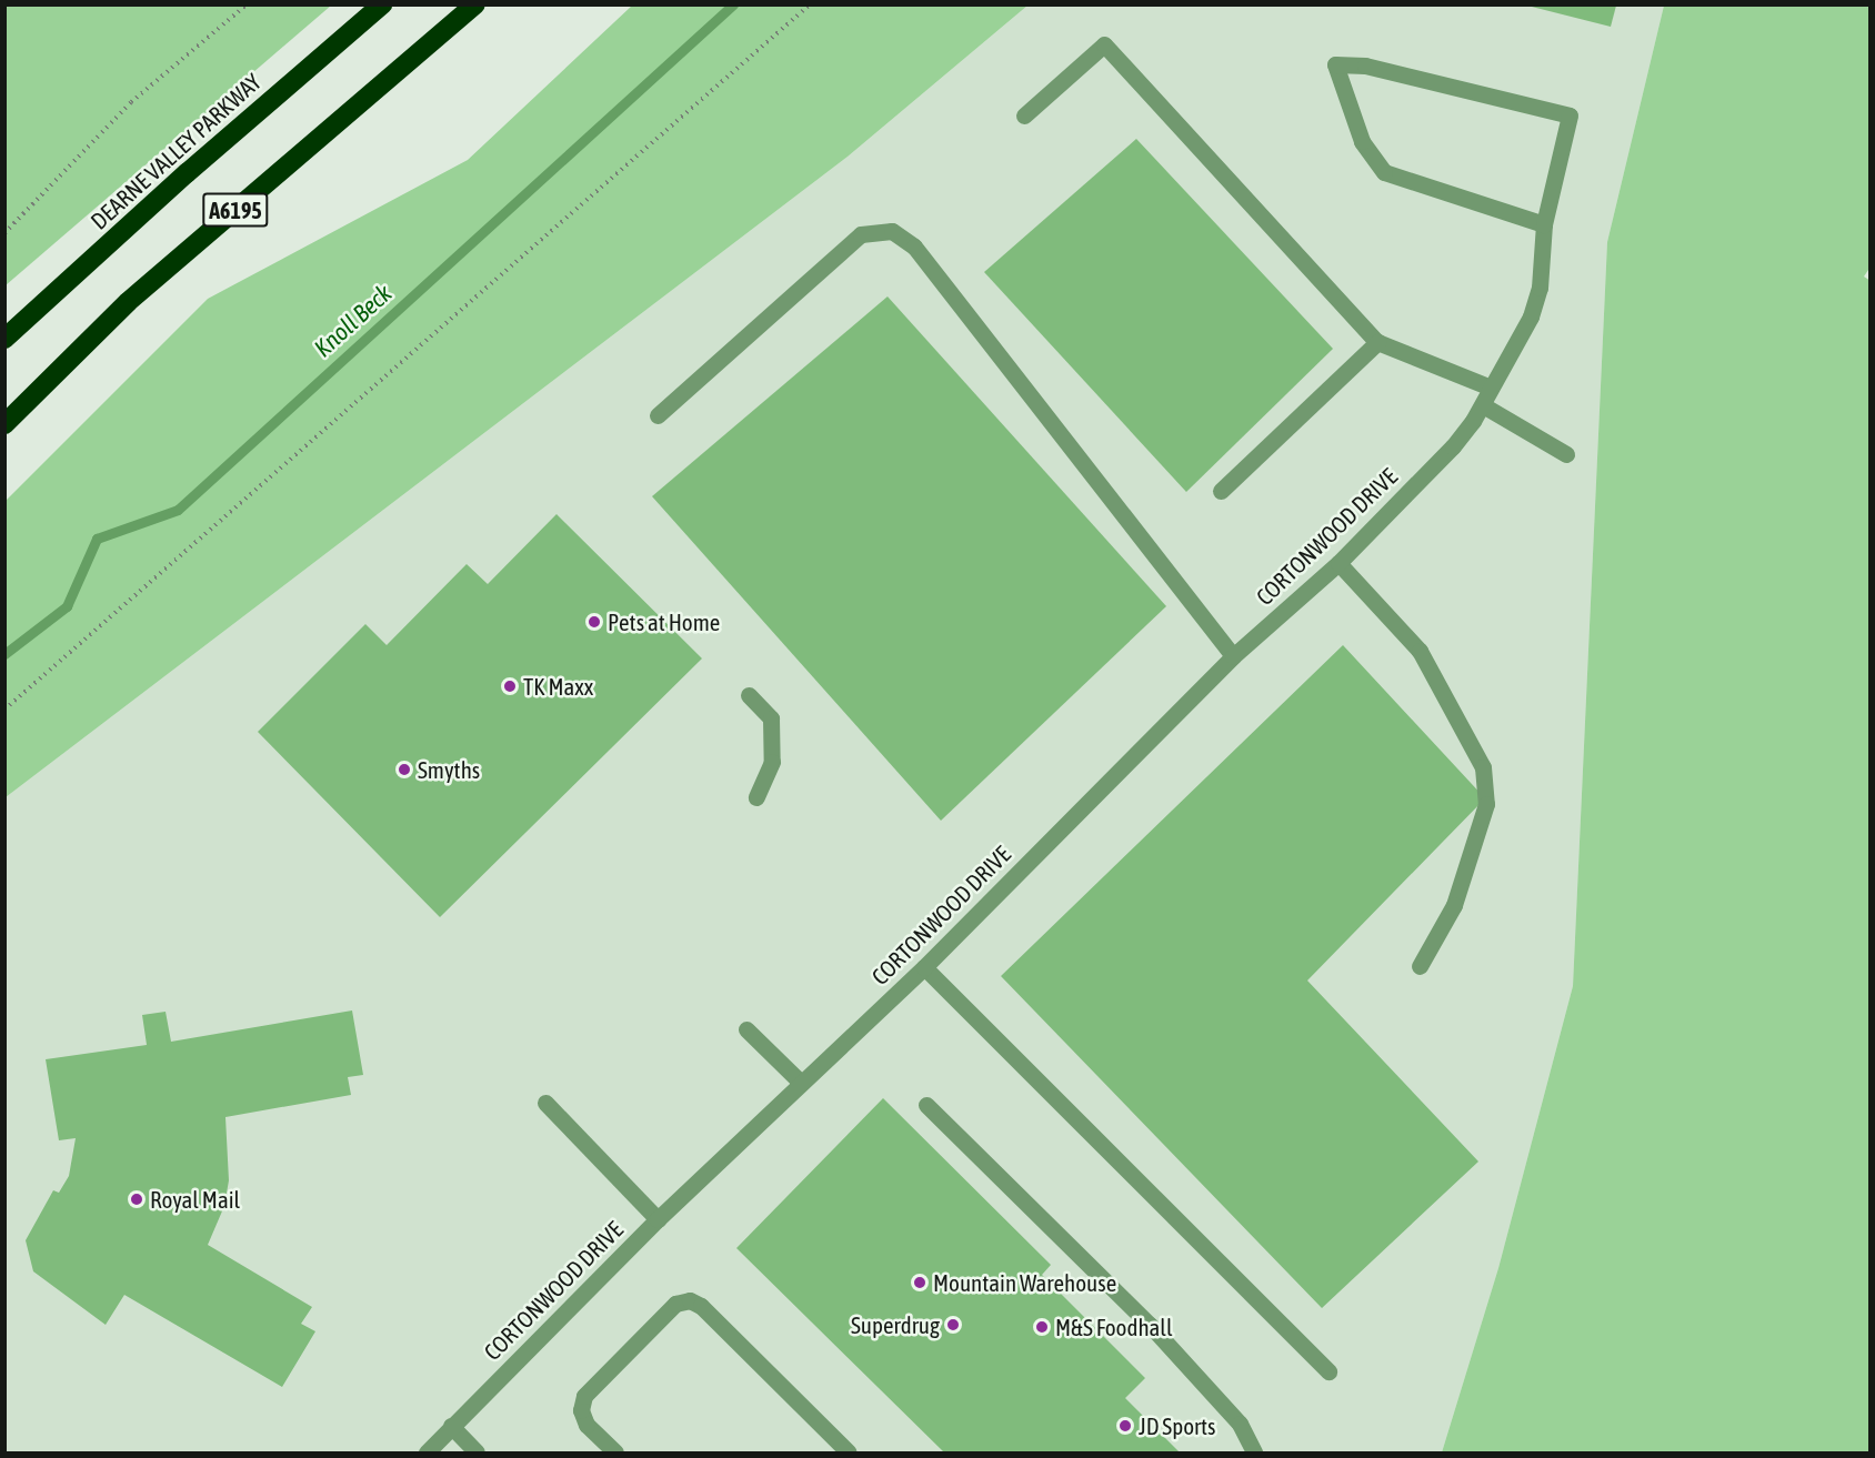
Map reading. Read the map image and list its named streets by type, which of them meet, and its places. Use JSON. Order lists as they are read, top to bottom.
{
  "streets": {
    "highway": ["DEARNE VALLEY PARKWAY", "A6195"],
    "street": ["CORTONWOOD DRIVE"]
  },
  "water": ["Knoll Beck"],
  "places": [
    "Pets at Home",
    "TK Maxx",
    "Smyths",
    "Royal Mail",
    "Mountain Warehouse",
    "Superdrug",
    "M&S Foodhall",
    "JD Sports"
  ]
}
